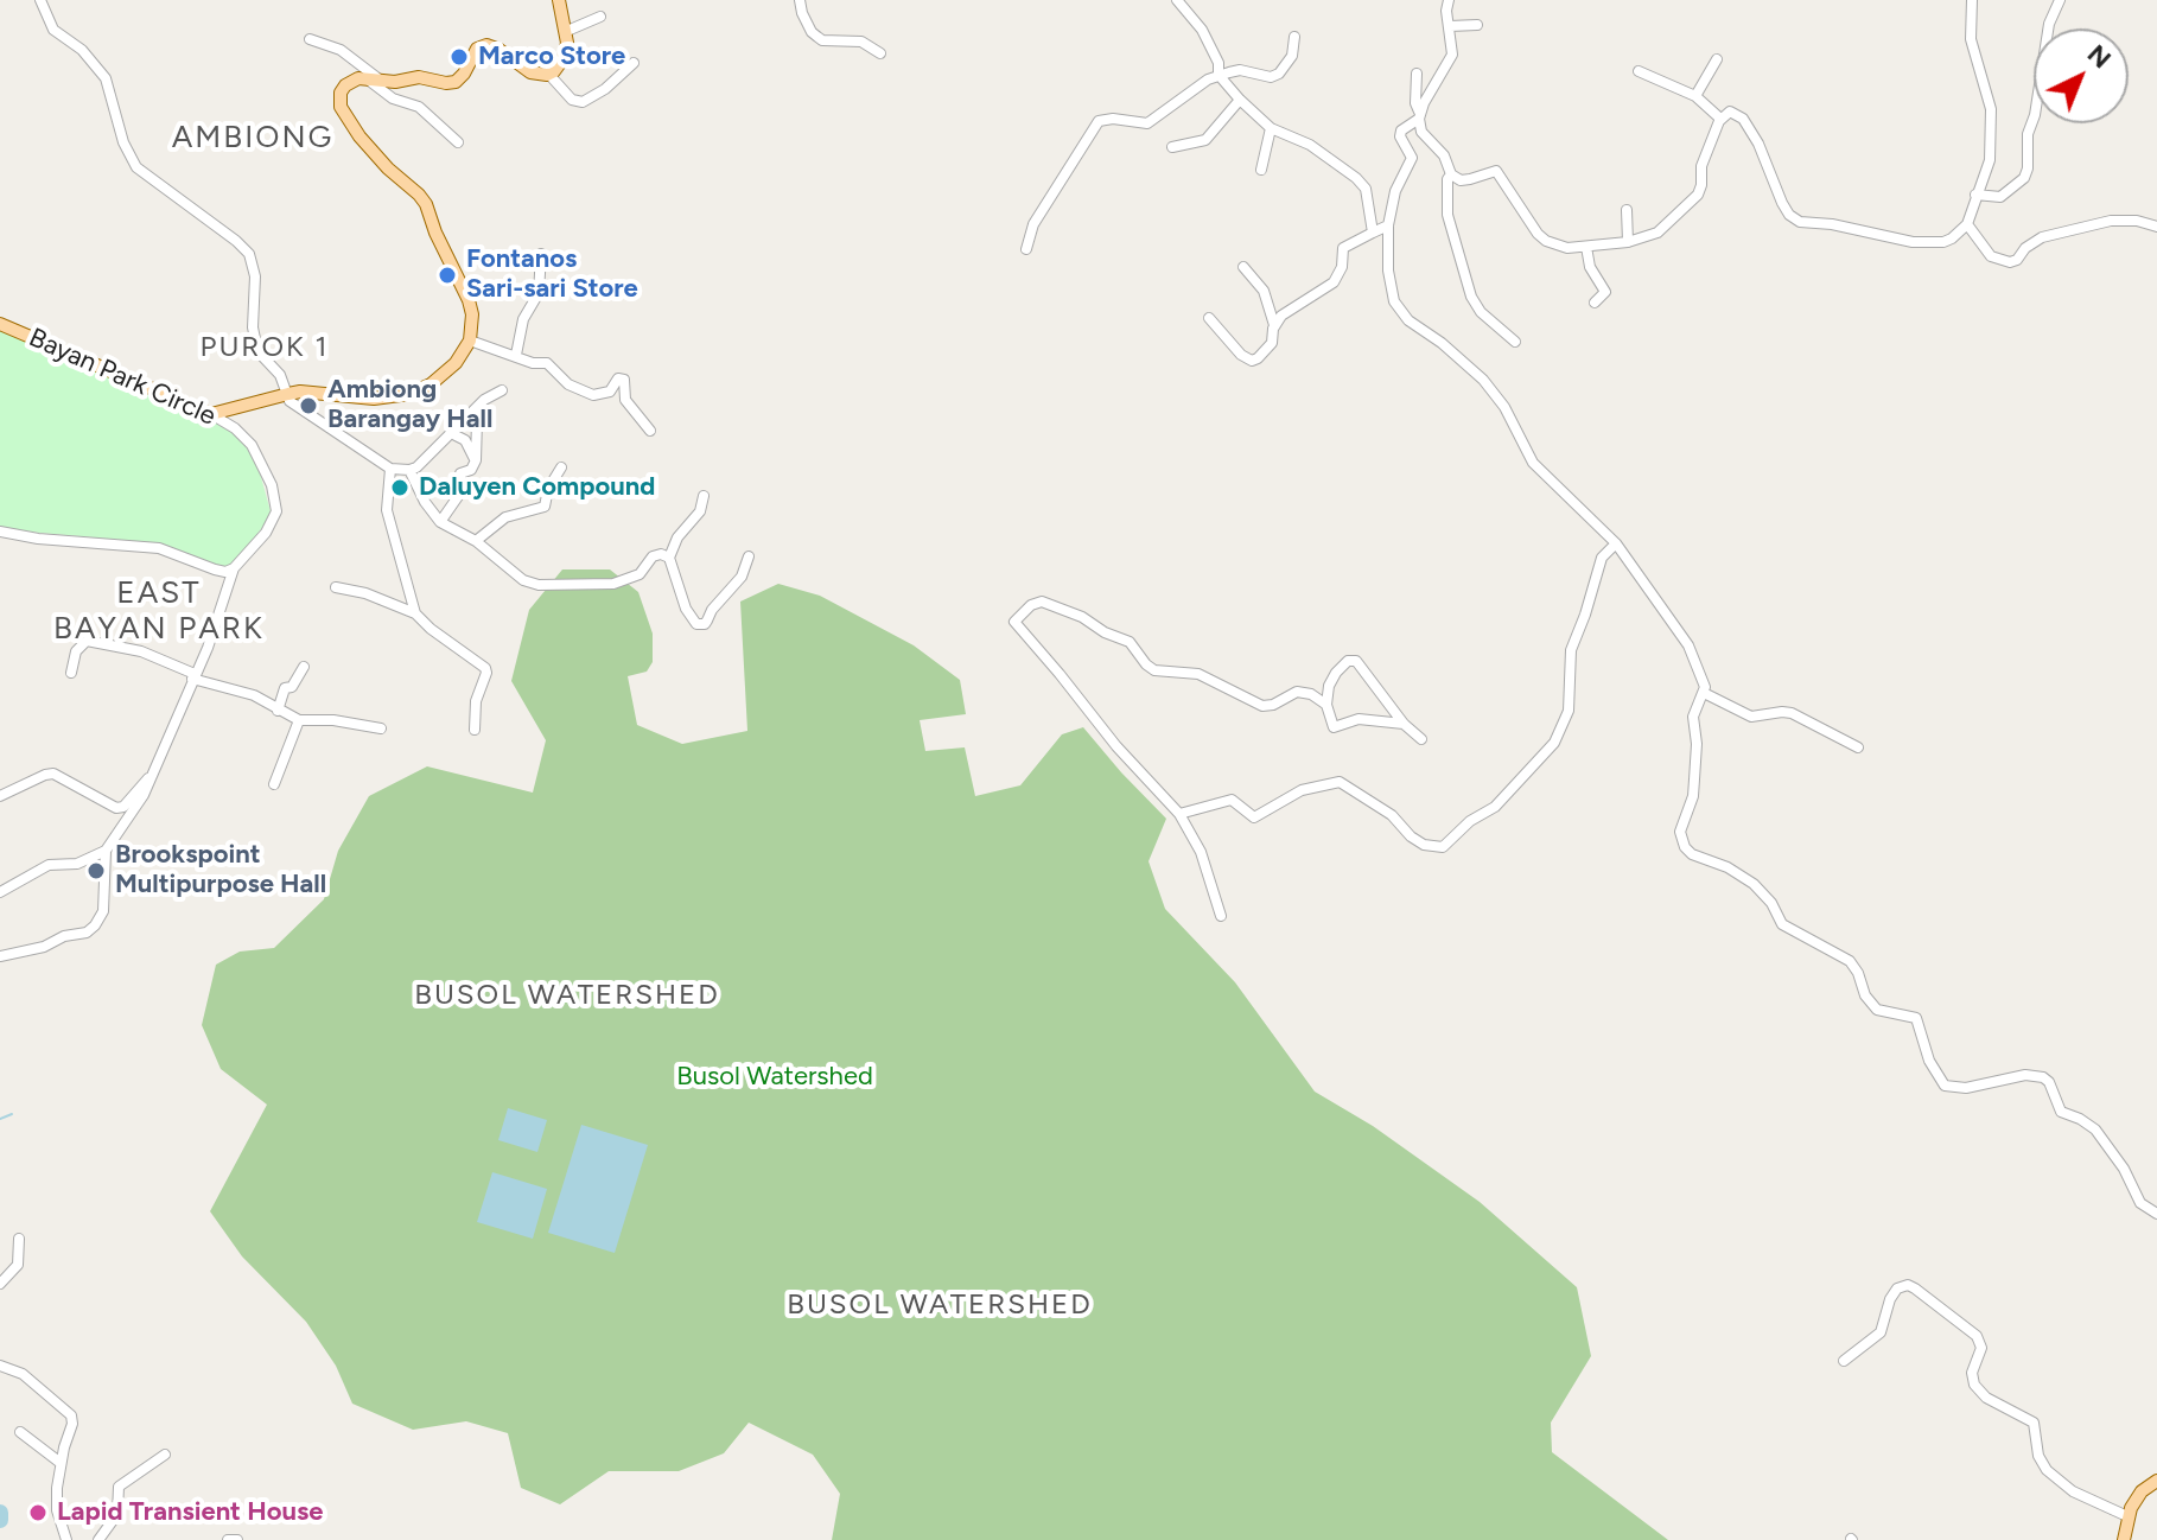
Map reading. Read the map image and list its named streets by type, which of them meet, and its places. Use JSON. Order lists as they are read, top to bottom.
{
  "streets": {
    "main road": ["Bayan Park Circle"]
  },
  "districts": [
    "AMBIONG",
    "PUROK 1",
    "EAST BAYAN PARK",
    "BUSOL WATERSHED",
    "BUSOL WATERSHED"
  ],
  "parks": ["Busol Watershed"],
  "places": [
    "Marco Store",
    "Fontanos Sari-sari Store",
    "Ambiong Barangay Hall",
    "Daluyen Compound",
    "Brookspoint Multipurpose Hall",
    "Lapid Transient House"
  ],
  "north": "top right"
}
